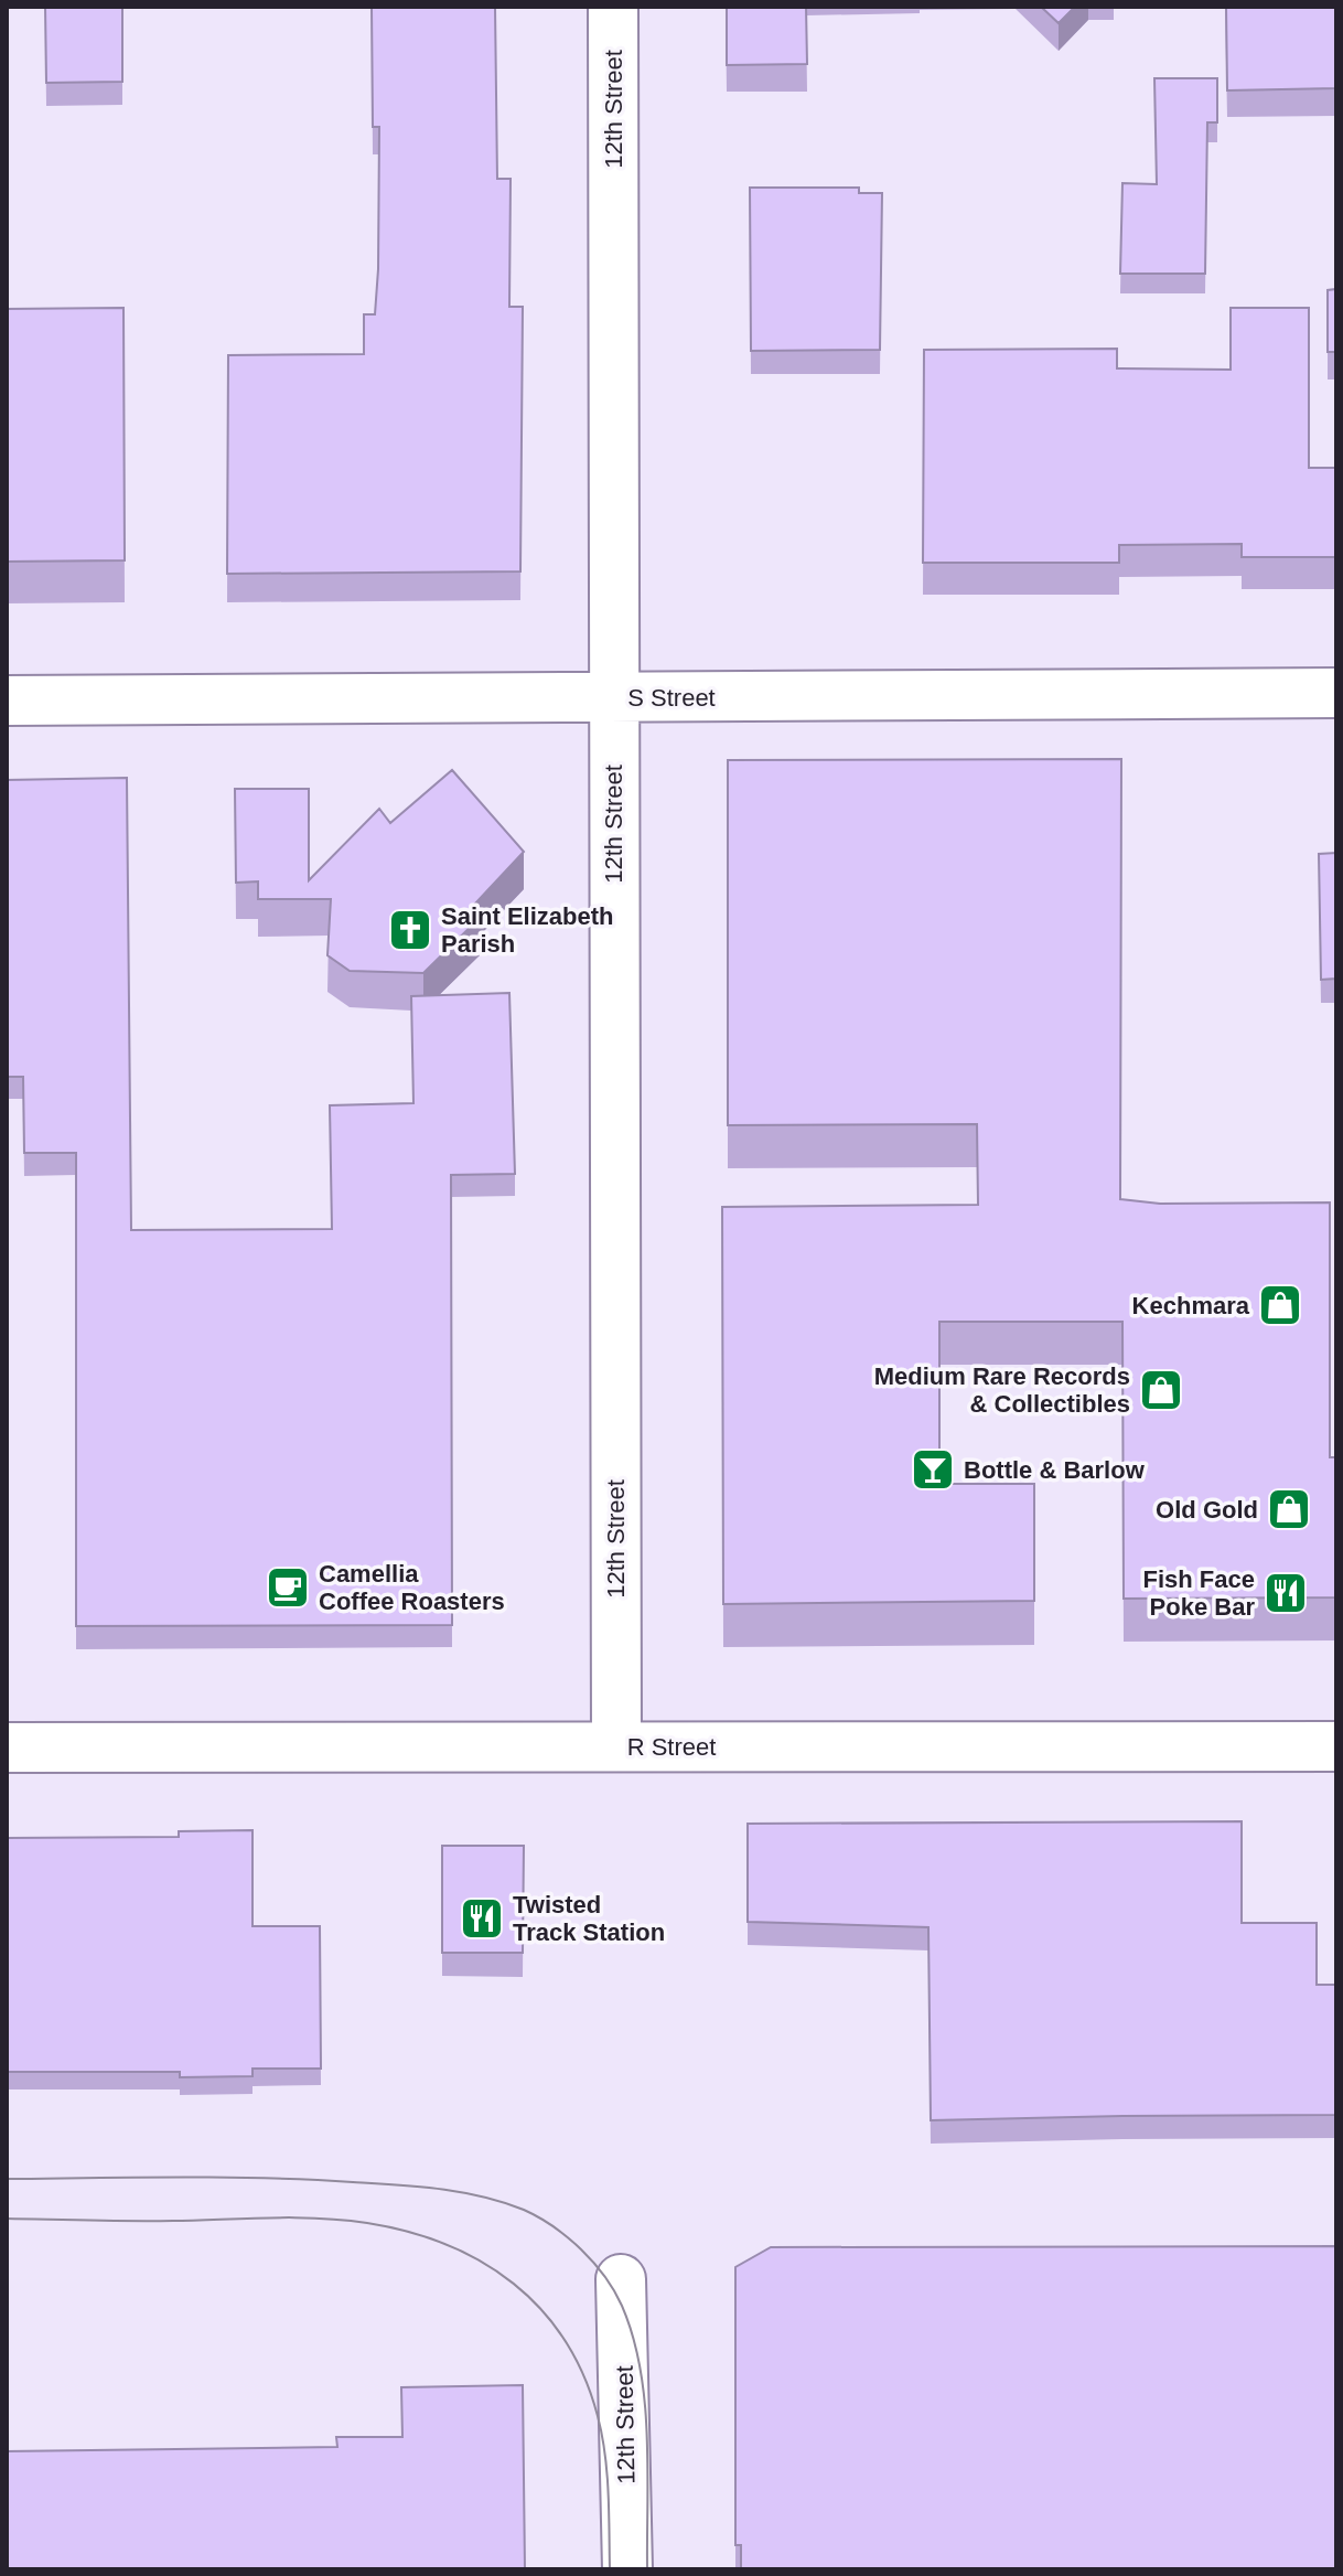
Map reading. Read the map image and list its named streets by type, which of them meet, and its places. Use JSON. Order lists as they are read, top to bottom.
{
  "streets": {
    "street": ["12th Street", "S Street", "R Street"]
  },
  "crossings": [
    ["12th Street", "S Street"],
    ["12th Street", "R Street"]
  ],
  "places": {
    "church": ["Saint Elizabeth Parish"],
    "shop": ["Kechmara", "Medium Rare Records & Collectibles", "Old Gold"],
    "bar": ["Bottle & Barlow"],
    "cafe": ["Camellia Coffee Roasters"],
    "restaurant": ["Fish Face Poke Bar", "Twisted Track Station"]
  }
}
